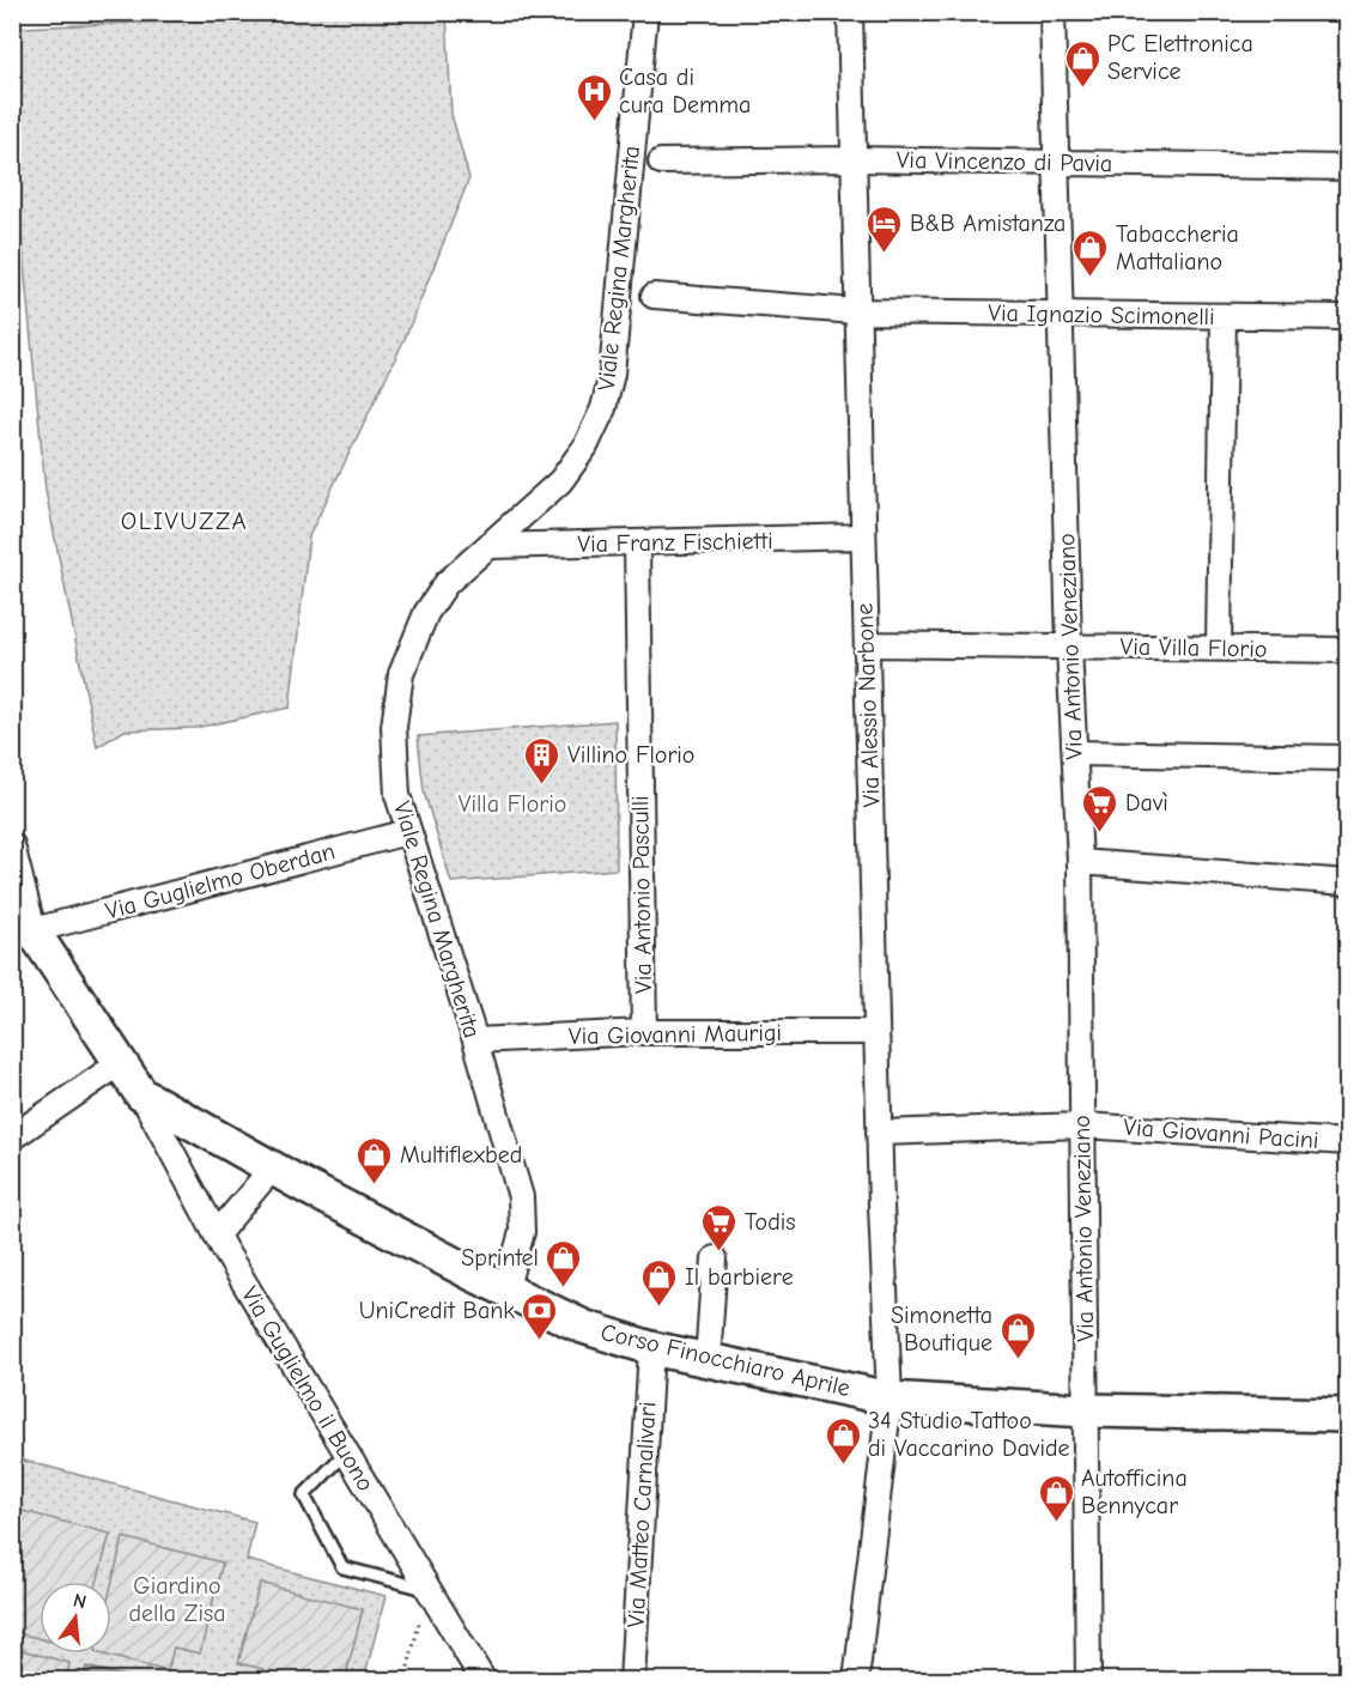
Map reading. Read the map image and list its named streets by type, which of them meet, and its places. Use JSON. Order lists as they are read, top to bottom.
{
  "streets": {
    "street": [
      "Via Vincenzo di Pavia",
      "Viale Regina Margherita",
      "Via Ignazio Scimonelli",
      "Via Franz Fischietti",
      "Via Antonio Veneziano",
      "Via Villa Florio",
      "Via Alessio Narbone",
      "Via Guglielmo Oberdan",
      "Via Antonio Pasculli",
      "Via Giovanni Maurigi",
      "Via Giovanni Pacini",
      "Corso Finocchiaro Aprile",
      "Via Guglielmo il Buono",
      "Via Matteo Carnalivari"
    ]
  },
  "crossings": [
    ["Via Vincenzo di Pavia", "Via Antonio Veneziano"],
    ["Via Vincenzo di Pavia", "Via Alessio Narbone"],
    ["Viale Regina Margherita", "Via Franz Fischietti"],
    ["Viale Regina Margherita", "Via Guglielmo Oberdan"],
    ["Viale Regina Margherita", "Via Giovanni Maurigi"],
    ["Viale Regina Margherita", "Corso Finocchiaro Aprile"],
    ["Via Ignazio Scimonelli", "Via Antonio Veneziano"],
    ["Via Ignazio Scimonelli", "Via Alessio Narbone"],
    ["Via Franz Fischietti", "Via Alessio Narbone"],
    ["Via Franz Fischietti", "Via Antonio Pasculli"],
    ["Via Antonio Veneziano", "Via Villa Florio"],
    ["Via Antonio Veneziano", "Via Giovanni Pacini"],
    ["Via Antonio Veneziano", "Corso Finocchiaro Aprile"],
    ["Via Villa Florio", "Via Alessio Narbone"],
    ["Via Alessio Narbone", "Via Giovanni Maurigi"],
    ["Via Alessio Narbone", "Via Giovanni Pacini"],
    ["Via Alessio Narbone", "Corso Finocchiaro Aprile"],
    ["Via Guglielmo Oberdan", "Corso Finocchiaro Aprile"],
    ["Via Antonio Pasculli", "Via Giovanni Maurigi"],
    ["Corso Finocchiaro Aprile", "Via Guglielmo il Buono"],
    ["Corso Finocchiaro Aprile", "Via Matteo Carnalivari"]
  ],
  "districts": ["OLIVUZZA"],
  "parks": ["Villa Florio", "Giardino della Zisa"],
  "places": {
    "shop": [
      "PC Elettronica Service",
      "Tabaccheria Mattaliano",
      "Multiflexbed",
      "Sprintel",
      "Il barbiere",
      "Simonetta Boutique",
      "34 Studio Tattoo di Vaccarino Davide",
      "Autofficina Bennycar"
    ],
    "hospital": ["Casa di cura Demma"],
    "hotel": ["B&B Amistanza"],
    "building": ["Villino Florio"],
    "supermarket": ["Davì", "Todis"],
    "bank": ["UniCredit Bank"]
  },
  "north": "top"
}
